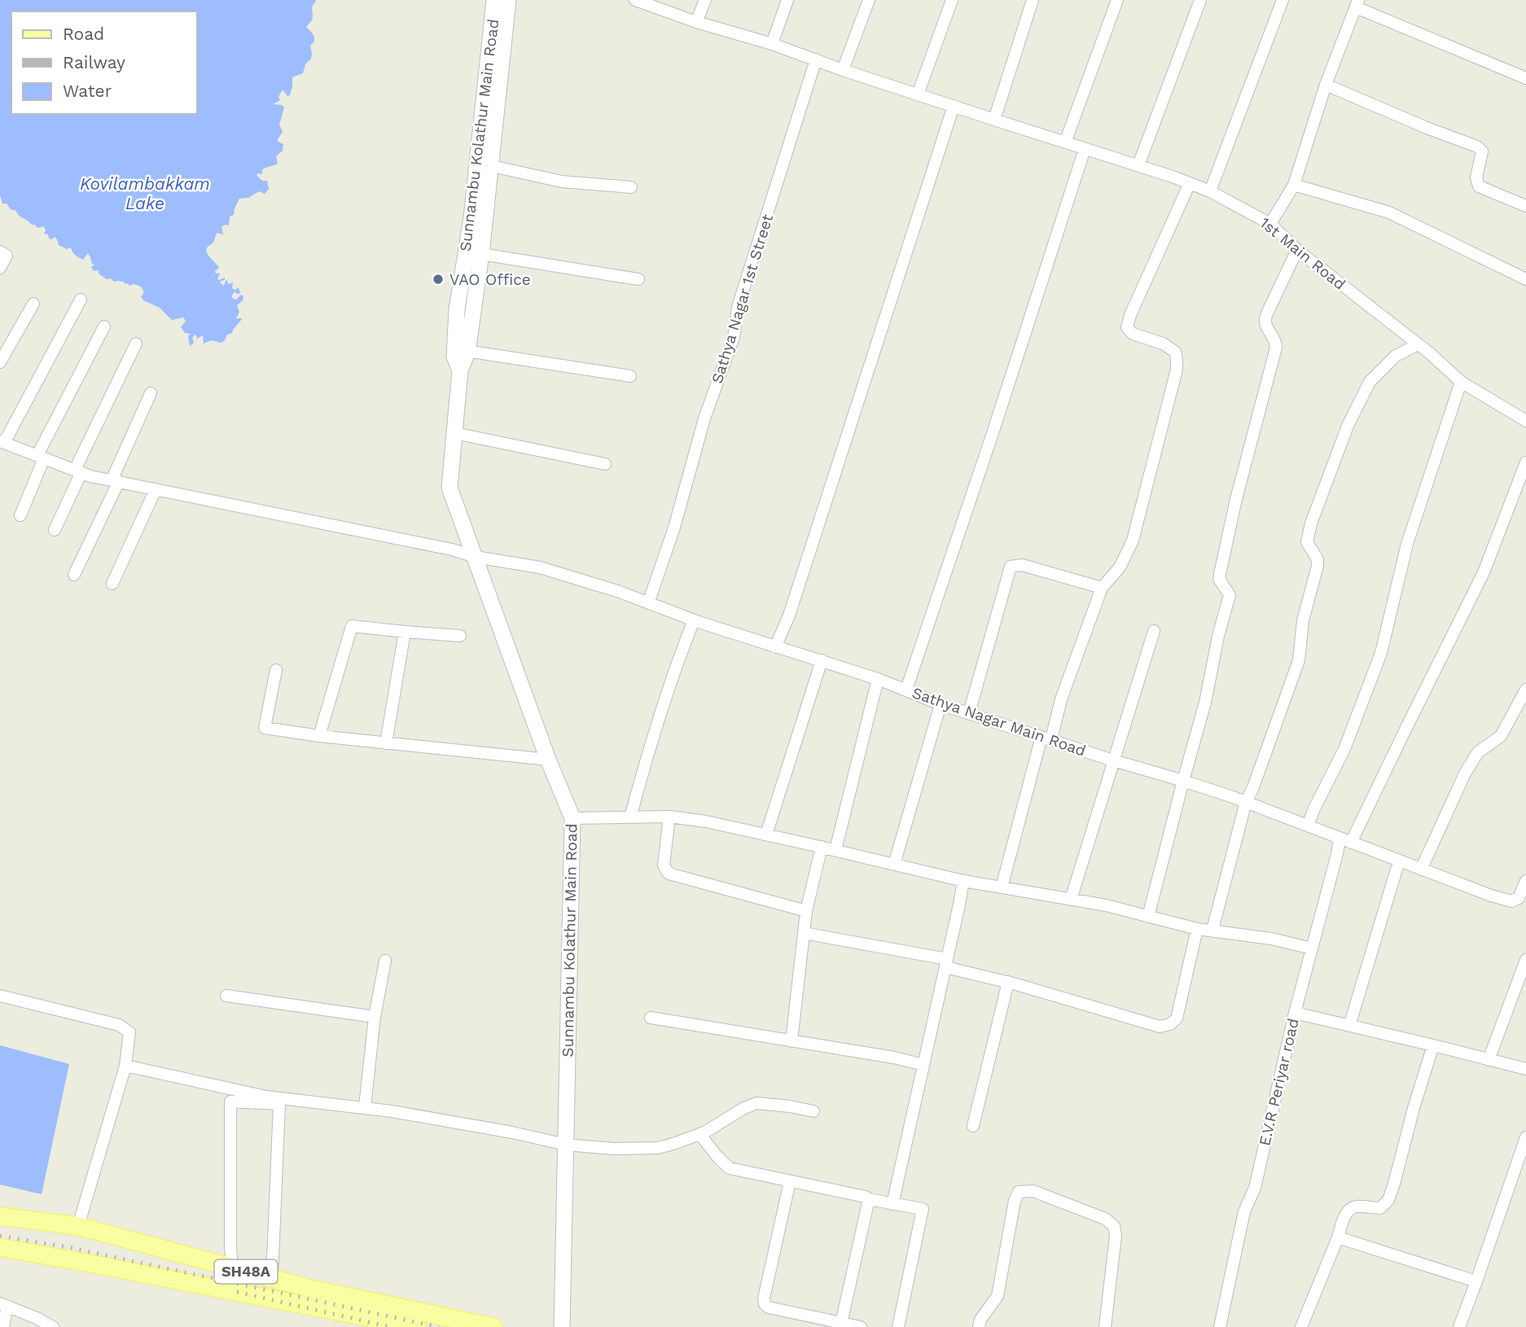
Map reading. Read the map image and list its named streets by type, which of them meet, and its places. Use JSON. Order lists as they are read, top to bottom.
{
  "streets": {
    "main road": ["SH48A"],
    "street": [
      "Sunnambu Kolathur Main Road",
      "1st Main Road",
      "Sathya Nagar 1st Street",
      "Sathya Nagar Main Road",
      "E.V.R Periyar road"
    ]
  },
  "crossings": [
    ["Sunnambu Kolathur Main Road", "Sathya Nagar Main Road"],
    ["1st Main Road", "Sathya Nagar 1st Street"],
    ["Sathya Nagar 1st Street", "Sathya Nagar Main Road"],
    ["Sathya Nagar Main Road", "E.V.R Periyar road"]
  ],
  "water": ["Kovilambakkam Lake"],
  "places": ["VAO Office"],
  "legend": ["Road", "Railway", "Water"]
}
